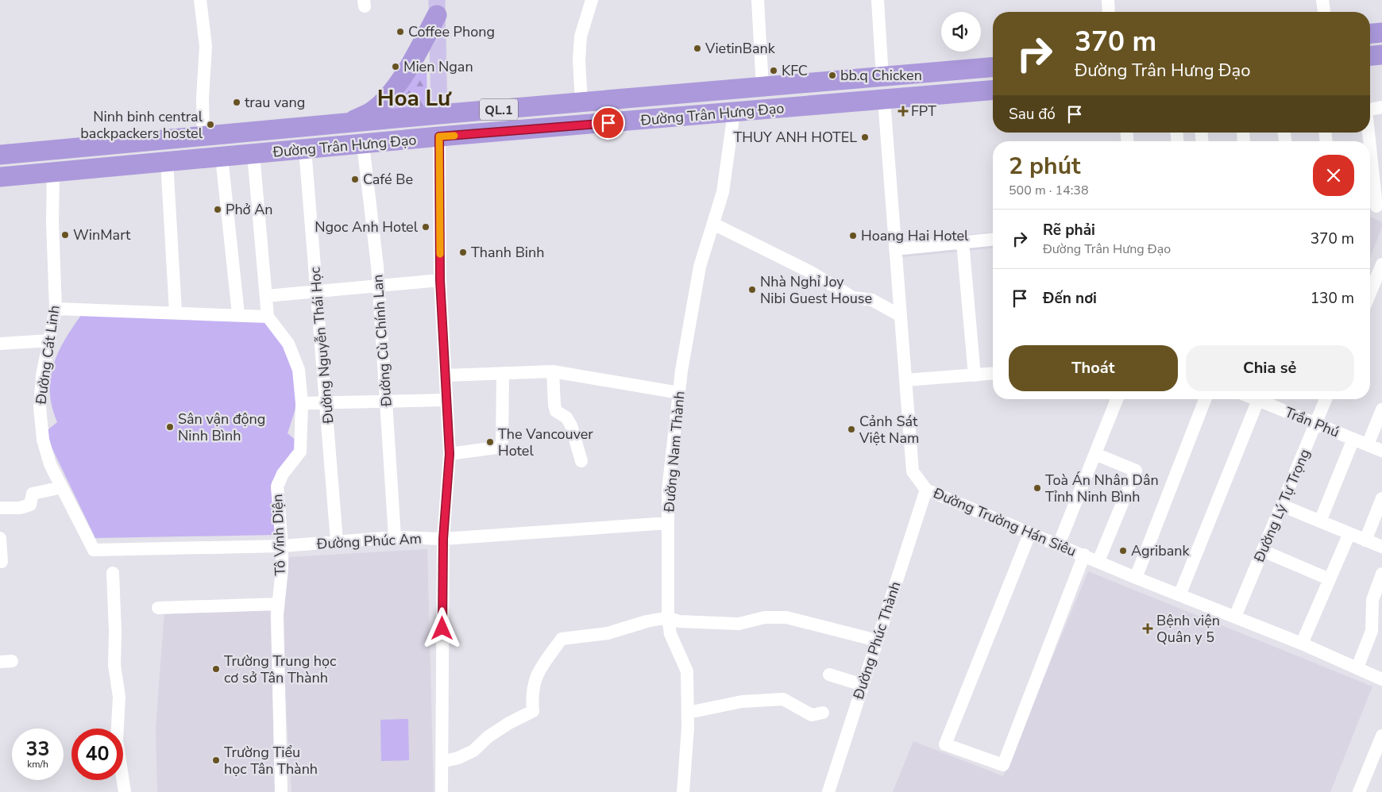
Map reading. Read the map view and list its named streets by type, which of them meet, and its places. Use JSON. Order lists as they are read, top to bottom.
{
  "streets": {
    "highway": ["QL.1", "Đường Trân Hưng Đạo"],
    "street": [
      "Đường Cù Chính Lan",
      "Đường Nguyễn Thái Học",
      "Đường Cát Linh",
      "Trần Phú",
      "Đường Nam Thành",
      "Đường Lý Tự Trọng",
      "Đường Trường Hán Siêu",
      "Tô Vĩnh Diện",
      "Đường Phúc Am",
      "Đường Phúc Thành"
    ]
  },
  "crossings": [
    ["Đường Trân Hưng Đạo", "Đường Cù Chính Lan"],
    ["Đường Trân Hưng Đạo", "Đường Nguyễn Thái Học"],
    ["Đường Trân Hưng Đạo", "Đường Cát Linh"],
    ["Đường Trân Hưng Đạo", "Đường Nam Thành"],
    ["Đường Trân Hưng Đạo", "Đường Trường Hán Siêu"],
    ["Đường Cù Chính Lan", "Đường Phúc Am"],
    ["Đường Nguyễn Thái Học", "Đường Phúc Am"],
    ["Đường Cát Linh", "Đường Phúc Am"],
    ["Trần Phú", "Đường Lý Tự Trọng"],
    ["Đường Nam Thành", "Đường Phúc Am"],
    ["Đường Lý Tự Trọng", "Đường Trường Hán Siêu"],
    ["Đường Trường Hán Siêu", "Đường Phúc Thành"],
    ["Tô Vĩnh Diện", "Đường Phúc Am"]
  ],
  "districts": ["Hoa Lư"],
  "places": {
    "other": [
      "Coffee Phong",
      "VietinBank",
      "Mien Ngan",
      "KFC",
      "bb.q Chicken",
      "trau vang",
      "Ninh binh central backpackers hostel",
      "THUY ANH HOTEL",
      "Café Be",
      "Phở An",
      "Ngoc Anh Hotel",
      "WinMart",
      "Hoang Hai Hotel",
      "Thanh Binh",
      "Nhà Nghỉ Joy Nibi Guest House",
      "Sân vận động Ninh Bình",
      "Cảnh Sát Việt Nam",
      "The Vancouver Hotel",
      "Toà Án Nhân Dân Tỉnh Ninh Bình",
      "Agribank",
      "Trường Trung học cơ sở Tân Thành",
      "Trường Tiểu học Tân Thành"
    ],
    "health": ["FPT", "Bệnh viện Quân y 5"]
  },
  "page": {
    "turn": ["370 m", "Đường Trân Hưng Đạo"],
    "then": "Sau đó",
    "heading": ["2 phút", "500 m · 14:38"],
    "list": [
      {
        "name": "Rẽ phải",
        "note": "Đường Trân Hưng Đạo",
        "value": "370 m"
      },
      {
        "name": "Đến nơi",
        "value": "130 m"
      }
    ],
    "buttons": ["Thoát", "Chia sẻ"],
    "speed": "33 km/h",
    "limit": "40"
  }
}
